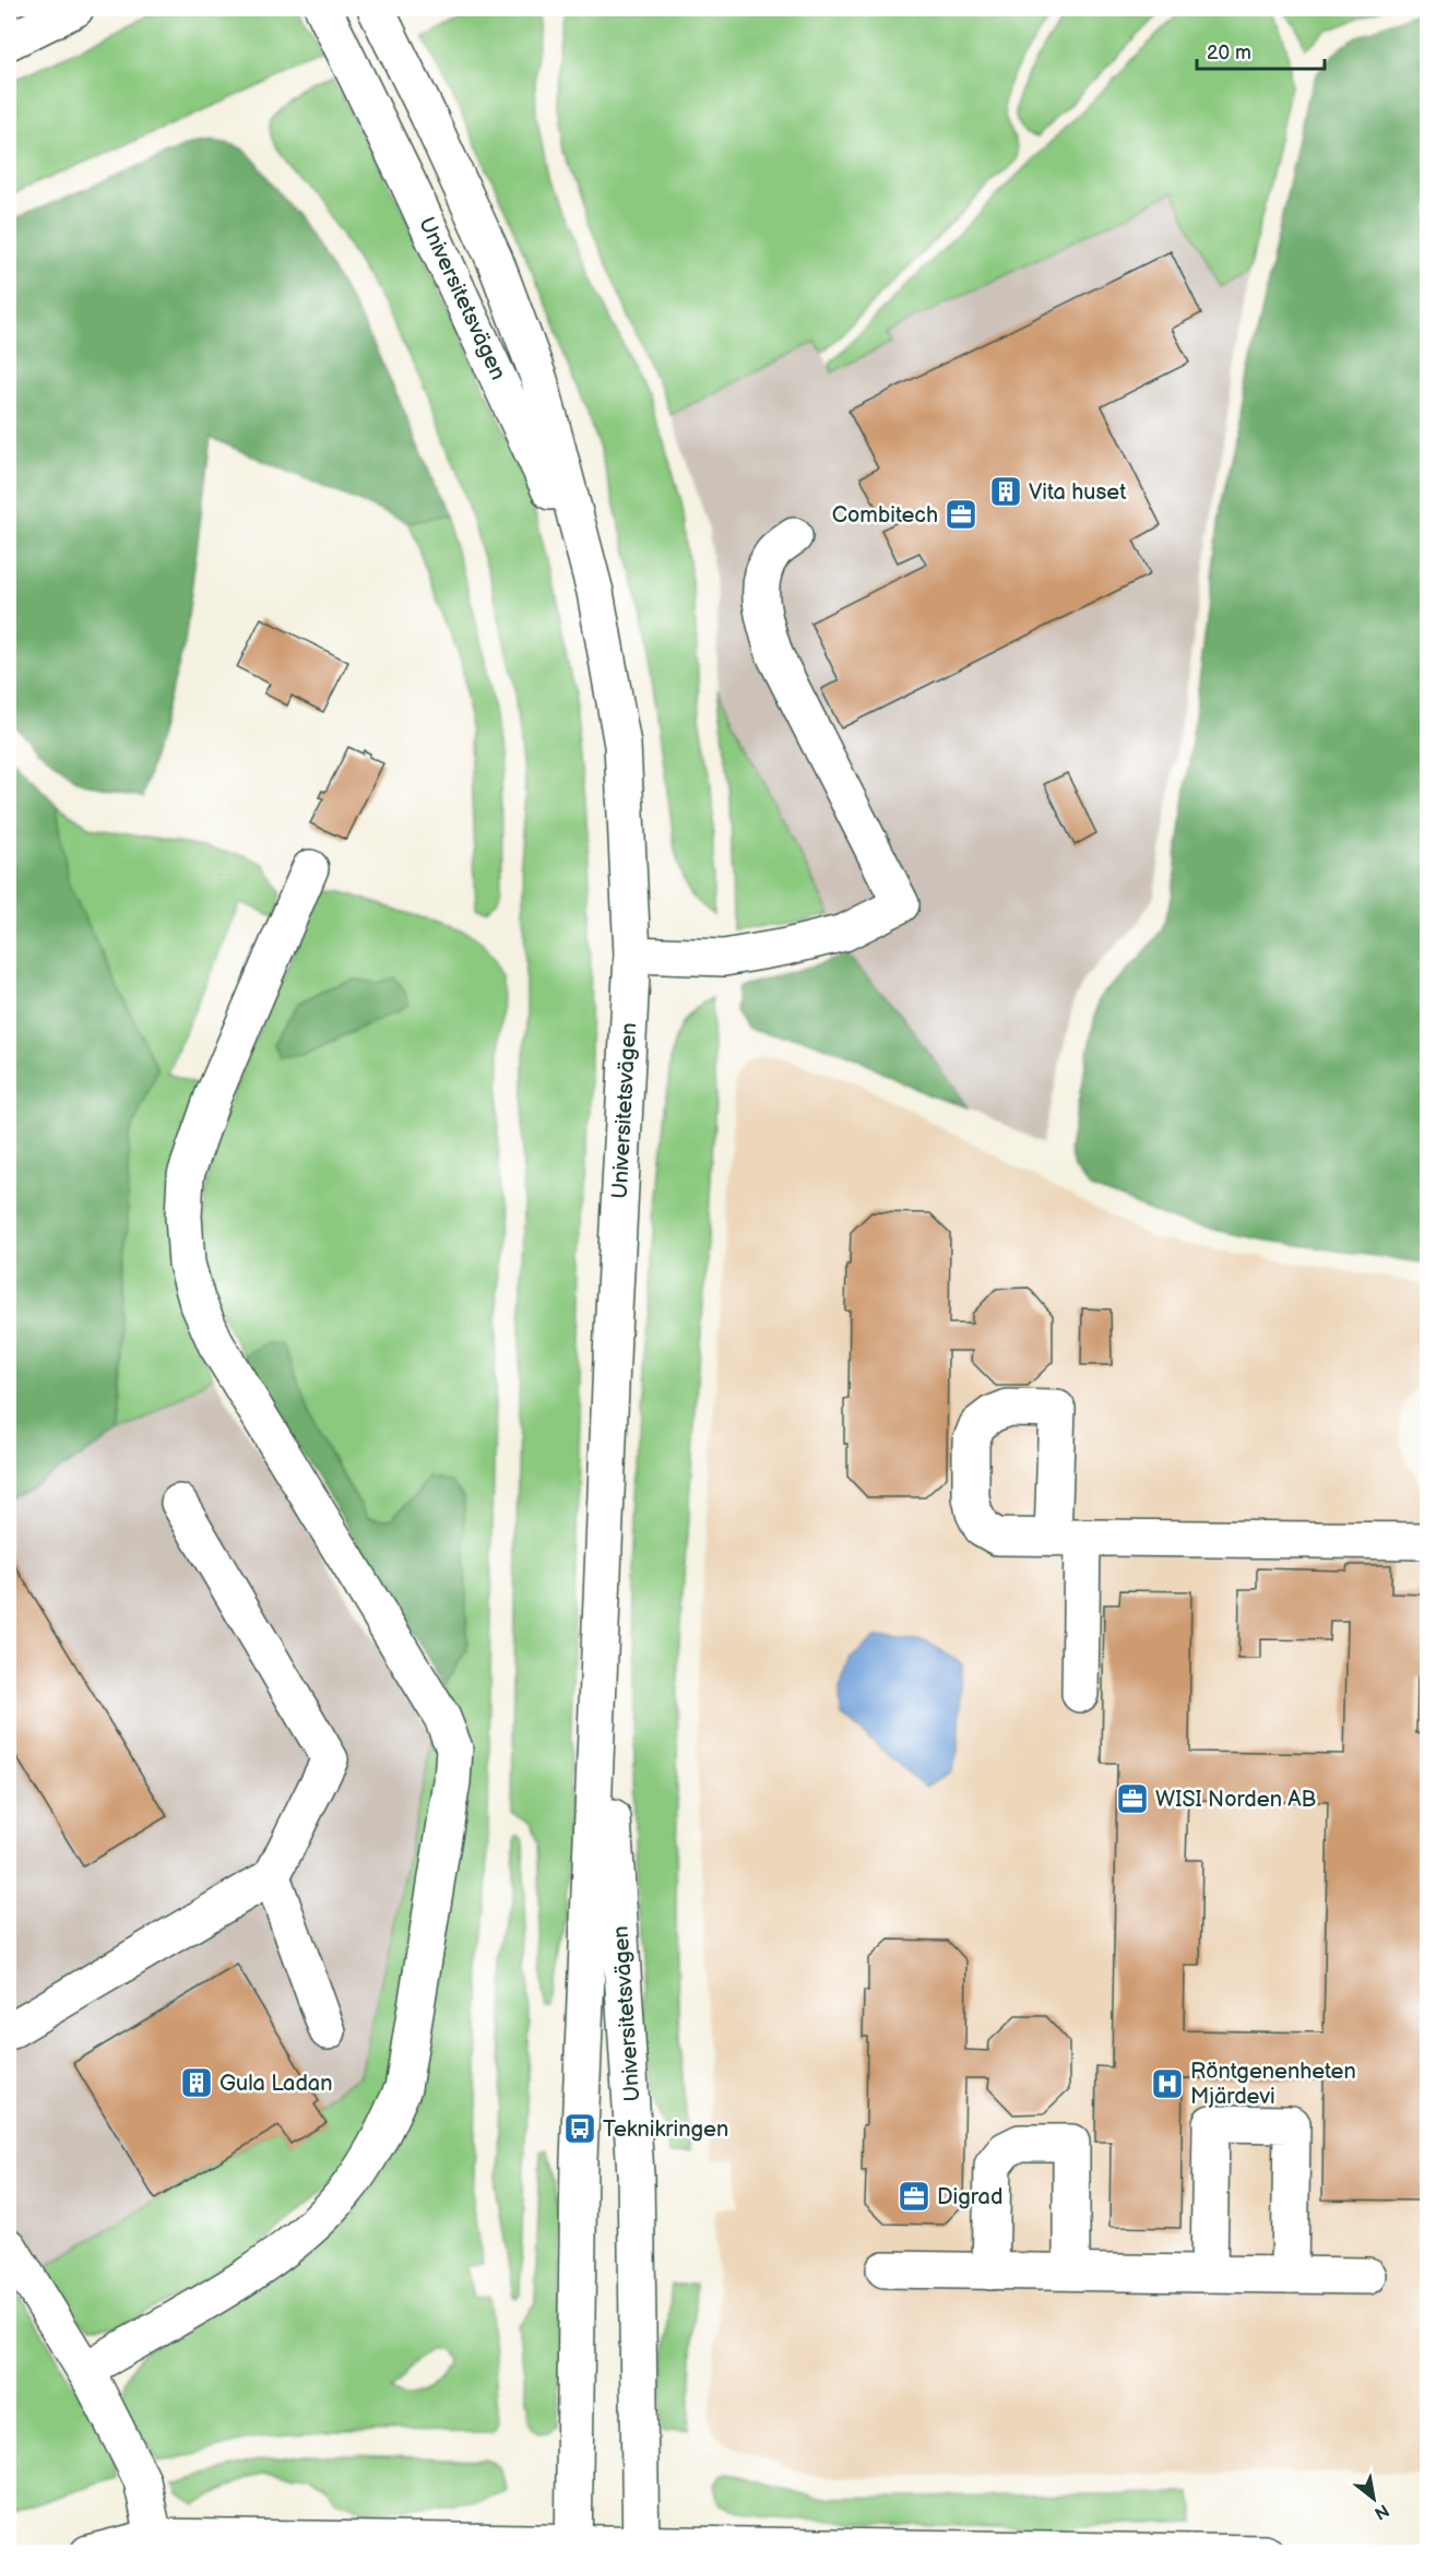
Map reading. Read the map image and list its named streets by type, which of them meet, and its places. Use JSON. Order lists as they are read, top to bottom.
{
  "streets": {
    "main road": ["Universitetsvägen"]
  },
  "places": {
    "building": ["Vita huset", "Gula Ladan"],
    "office": ["Combitech", "WISI Norden AB", "Digrad"],
    "hospital": ["Röntgenenheten Mjärdevi"],
    "bus stop": ["Teknikringen"]
  },
  "scale_bar": "20 m",
  "north": "bottom right"
}
